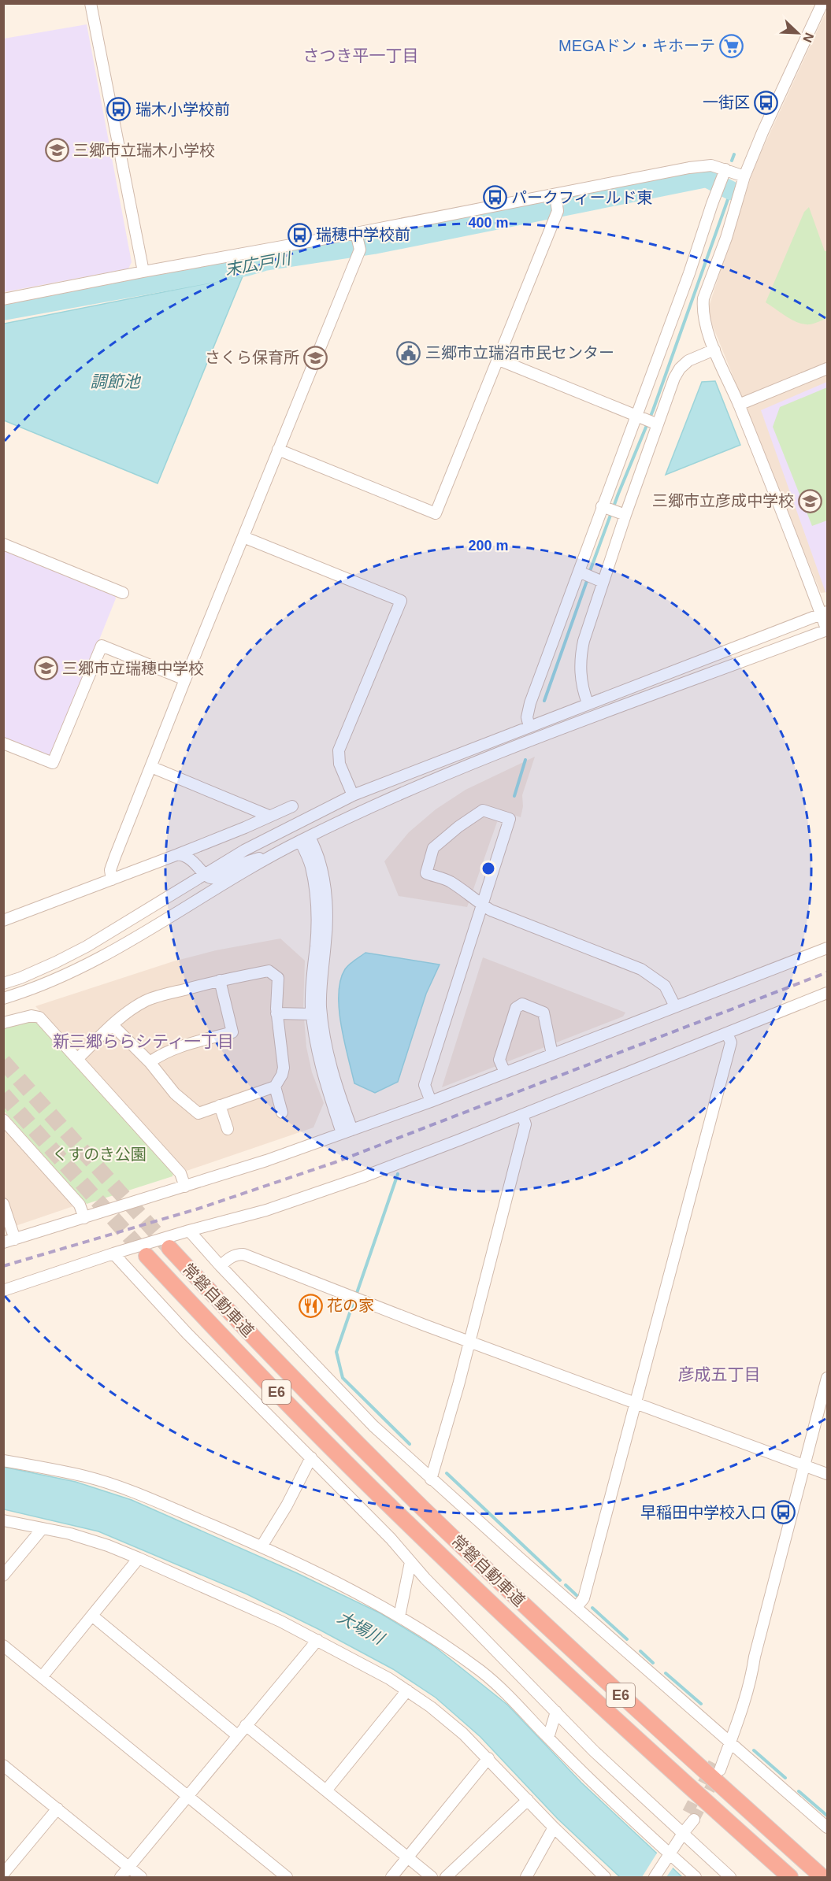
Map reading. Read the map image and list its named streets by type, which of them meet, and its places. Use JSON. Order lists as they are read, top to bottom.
{
  "streets": {
    "highway": ["常磐自動車道", "E6"]
  },
  "districts": ["さつき平一丁目", "新三郷ららシティ一丁目", "彦成五丁目"],
  "water": ["末広戸川", "調節池", "大場川"],
  "parks": ["くすのき公園"],
  "places": {
    "supermarket": ["MEGAドン・キホーテ"],
    "bus stop": [
      "一街区",
      "瑞木小学校前",
      "パークフィールド東",
      "瑞穂中学校前",
      "早稲田中学校入口"
    ],
    "school or university": [
      "三郷市立瑞木小学校",
      "さくら保育所",
      "三郷市立彦成中学校",
      "三郷市立瑞穂中学校"
    ],
    "public building": ["三郷市立瑞沼市民センター"],
    "restaurant": ["花の家"]
  },
  "north": "bottom right",
  "rings": ["400 m", "200 m"]
}
